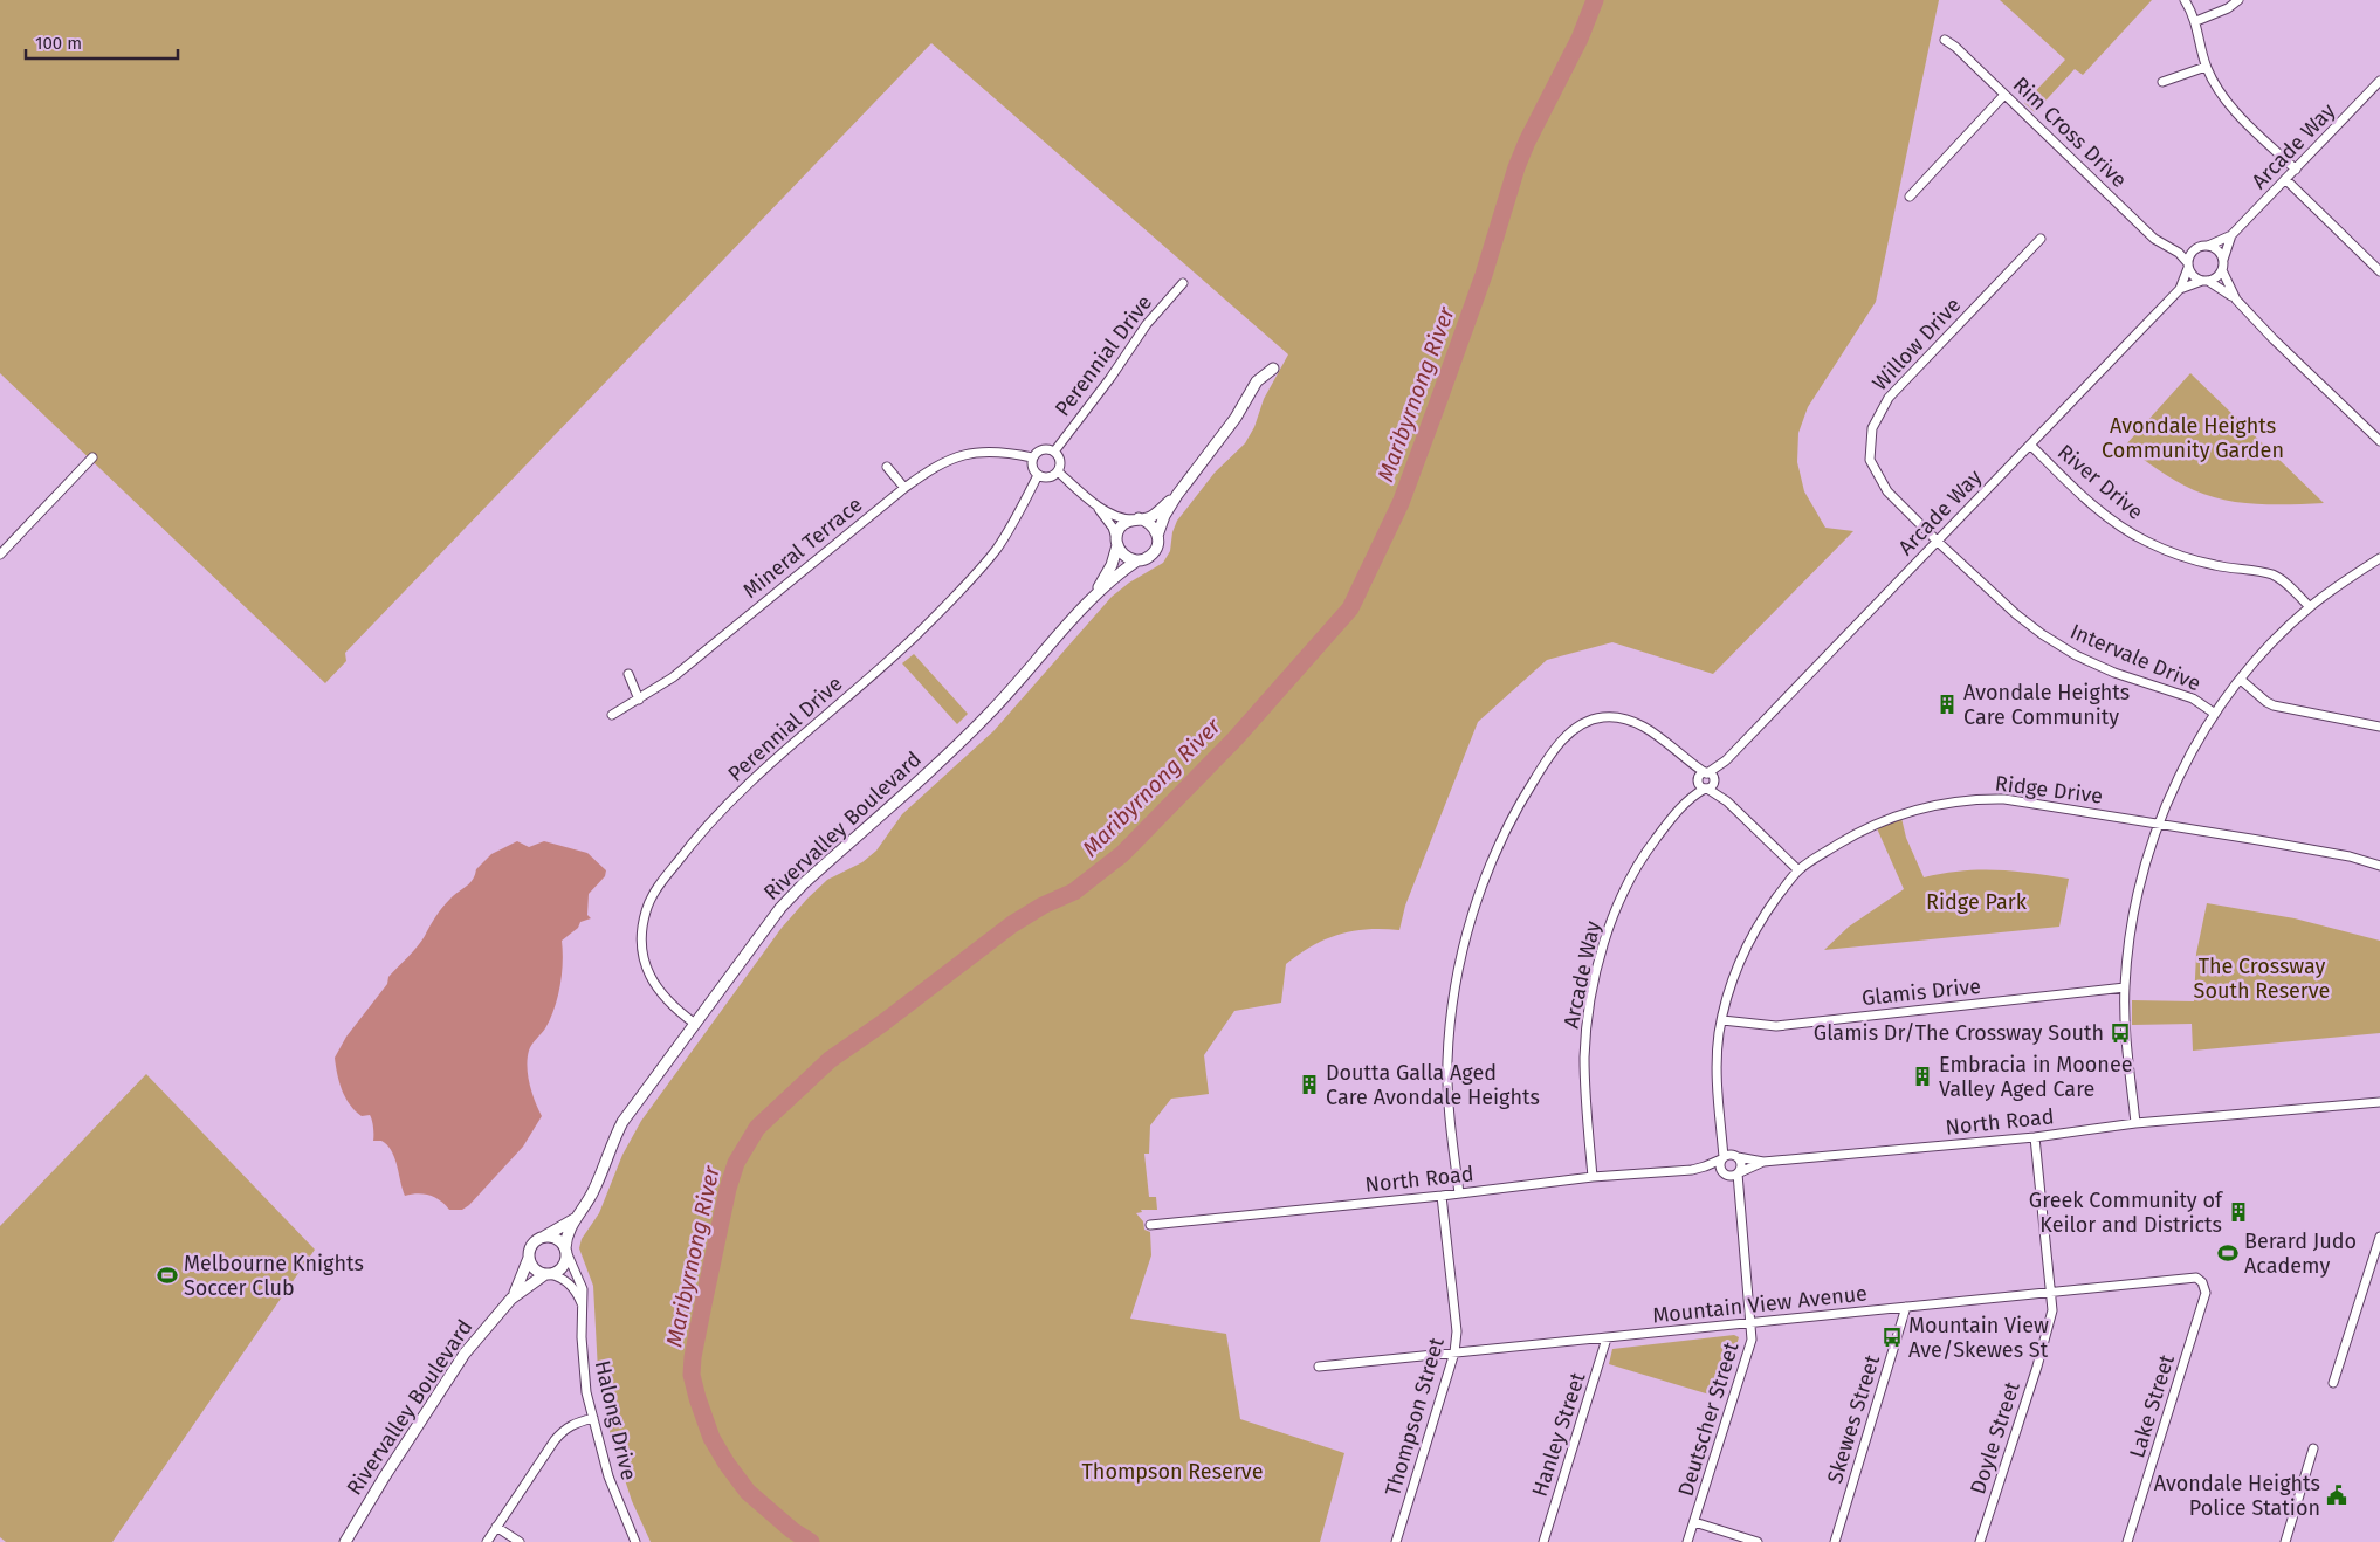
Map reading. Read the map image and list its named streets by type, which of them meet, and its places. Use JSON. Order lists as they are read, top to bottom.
{
  "streets": {
    "street": [
      "Rim Cross Drive",
      "Arcade Way",
      "Willow Drive",
      "Perennial Drive",
      "River Drive",
      "Mineral Terrace",
      "Intervale Drive",
      "Ridge Drive",
      "Rivervalley Boulevard",
      "Glamis Drive",
      "North Road",
      "Mountain View Avenue",
      "Lake Street",
      "Thompson Street",
      "Deutscher Street",
      "Skewes Street",
      "Halong Drive",
      "Hanley Street",
      "Doyle Street"
    ]
  },
  "crossings": [
    ["Rim Cross Drive", "Arcade Way"],
    ["Arcade Way", "Willow Drive"],
    ["Arcade Way", "River Drive"],
    ["Arcade Way", "Intervale Drive"],
    ["Arcade Way", "North Road"],
    ["Willow Drive", "Intervale Drive"],
    ["Perennial Drive", "Mineral Terrace"],
    ["Perennial Drive", "Rivervalley Boulevard"],
    ["Ridge Drive", "Glamis Drive"],
    ["Ridge Drive", "North Road"],
    ["Ridge Drive", "Deutscher Street"],
    ["Rivervalley Boulevard", "Halong Drive"],
    ["North Road", "Thompson Street"],
    ["North Road", "Deutscher Street"],
    ["North Road", "Doyle Street"],
    ["Mountain View Avenue", "Lake Street"],
    ["Mountain View Avenue", "Thompson Street"],
    ["Mountain View Avenue", "Deutscher Street"],
    ["Mountain View Avenue", "Skewes Street"],
    ["Mountain View Avenue", "Hanley Street"],
    ["Mountain View Avenue", "Doyle Street"]
  ],
  "water": ["Maribyrnong River"],
  "parks": [
    "Avondale Heights Community Garden",
    "Ridge Park",
    "The Crossway South Reserve",
    "Thompson Reserve"
  ],
  "places": {
    "building": [
      "Avondale Heights Care Community",
      "Embracia in Moonee Valley Aged Care",
      "Doutta Galla Aged Care Avondale Heights",
      "Greek Community of Keilor and Districts"
    ],
    "bus stop": ["Glamis Dr/The Crossway South", "Mountain View Ave/Skewes St"],
    "sports": ["Berard Judo Academy", "Melbourne Knights Soccer Club"],
    "public building": ["Avondale Heights Police Station"]
  },
  "scale_bar": "100 m"
}
